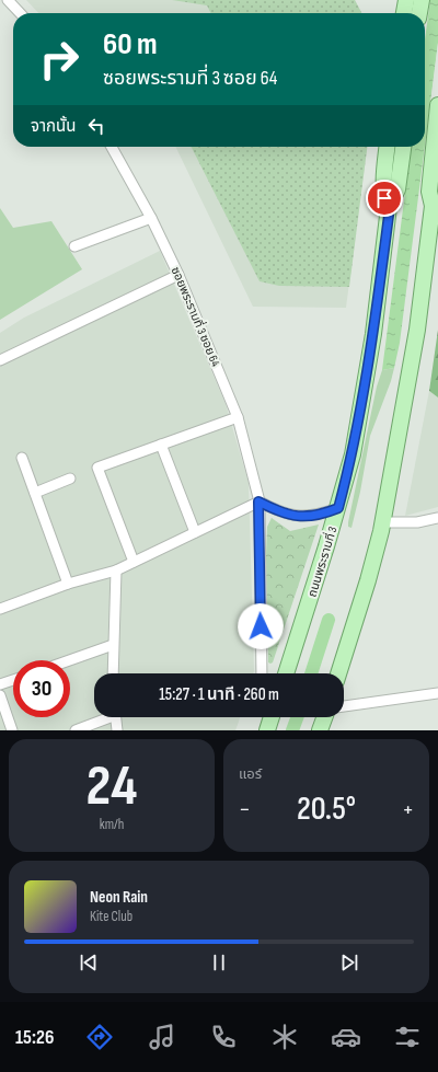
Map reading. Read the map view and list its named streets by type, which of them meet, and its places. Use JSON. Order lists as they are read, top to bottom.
{
  "streets": {
    "main road": ["ถนนพระรามที่ 3"],
    "street": ["ซอยพระรามที่ 3 ซอย 64"]
  },
  "page": {
    "turn": ["60 m", "ซอยพระรามที่ 3 ซอย 64"],
    "then": "จากนั้น",
    "limit": "30",
    "trip": "15:27 · 1 นาที · 260 m",
    "tile": [
      ["24", "km/h"],
      "แอร์"
    ],
    "heat": ["−", "20.5°", "+"],
    "song": ["Neon Rain", "Kite Club"],
    "tabs": "15:26"
  }
}
